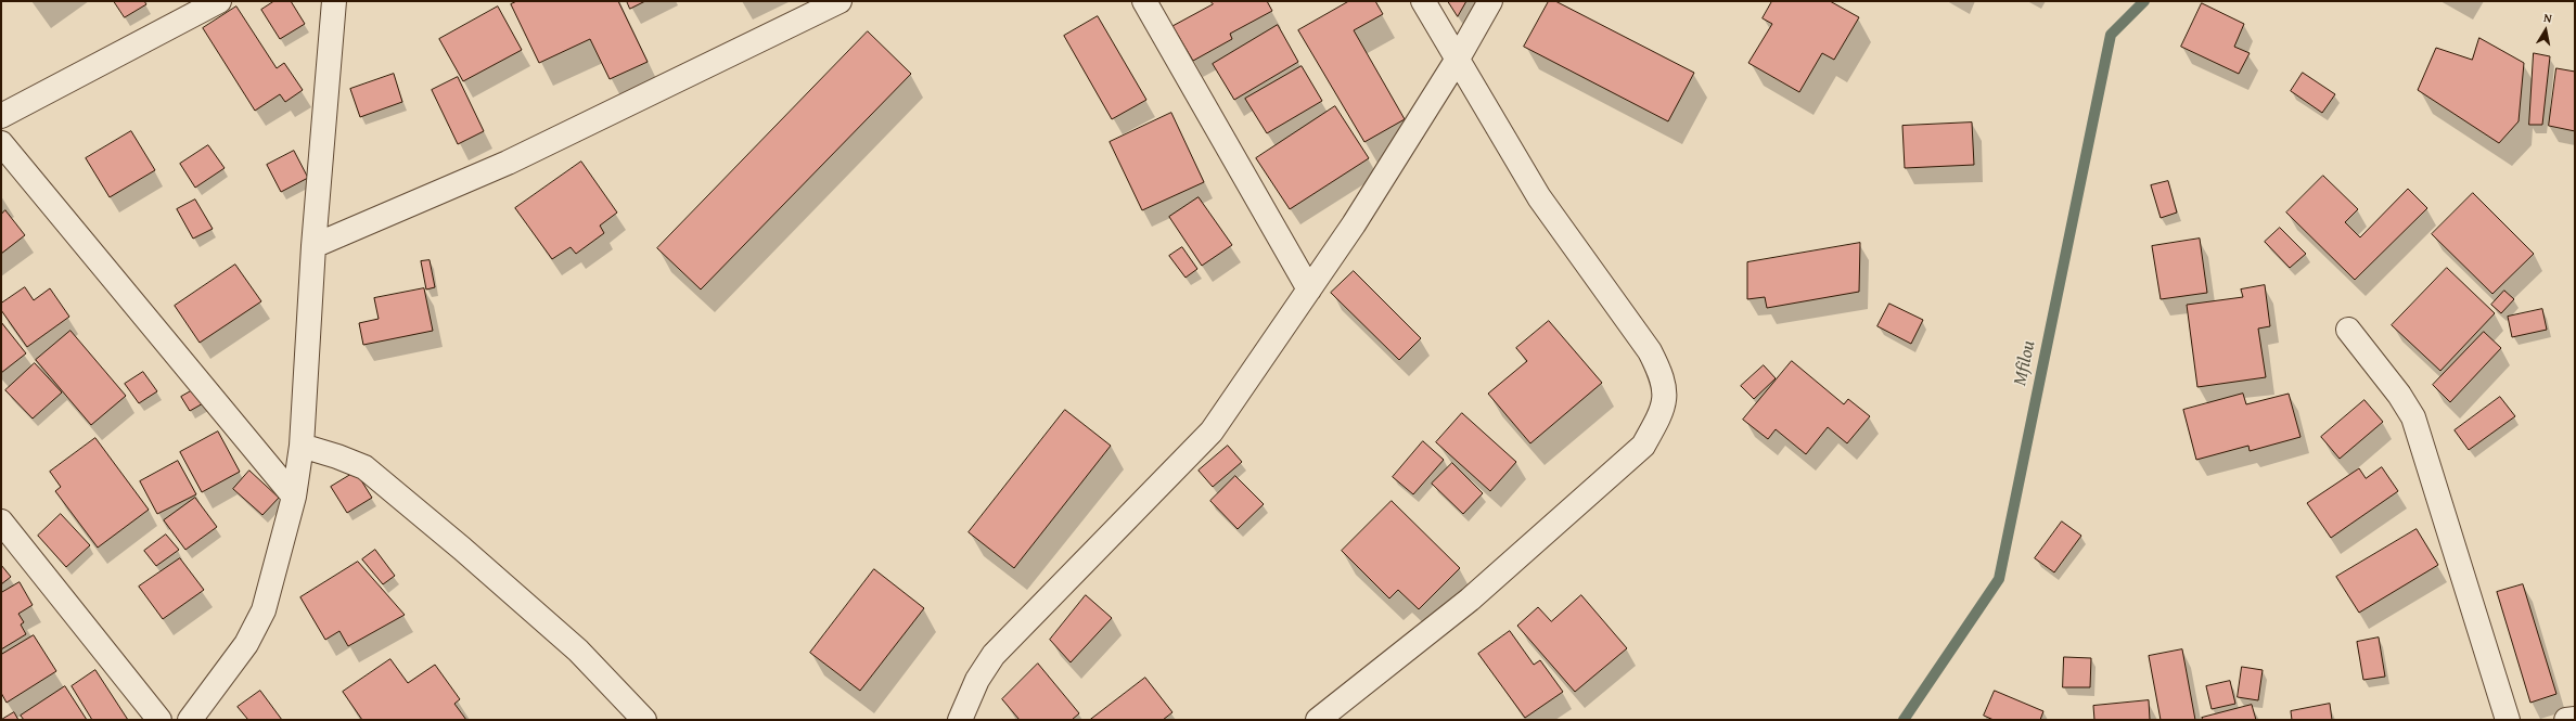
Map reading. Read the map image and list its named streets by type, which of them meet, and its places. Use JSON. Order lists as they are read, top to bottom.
{
  "water": ["Mfilou"],
  "north": "top"
}
